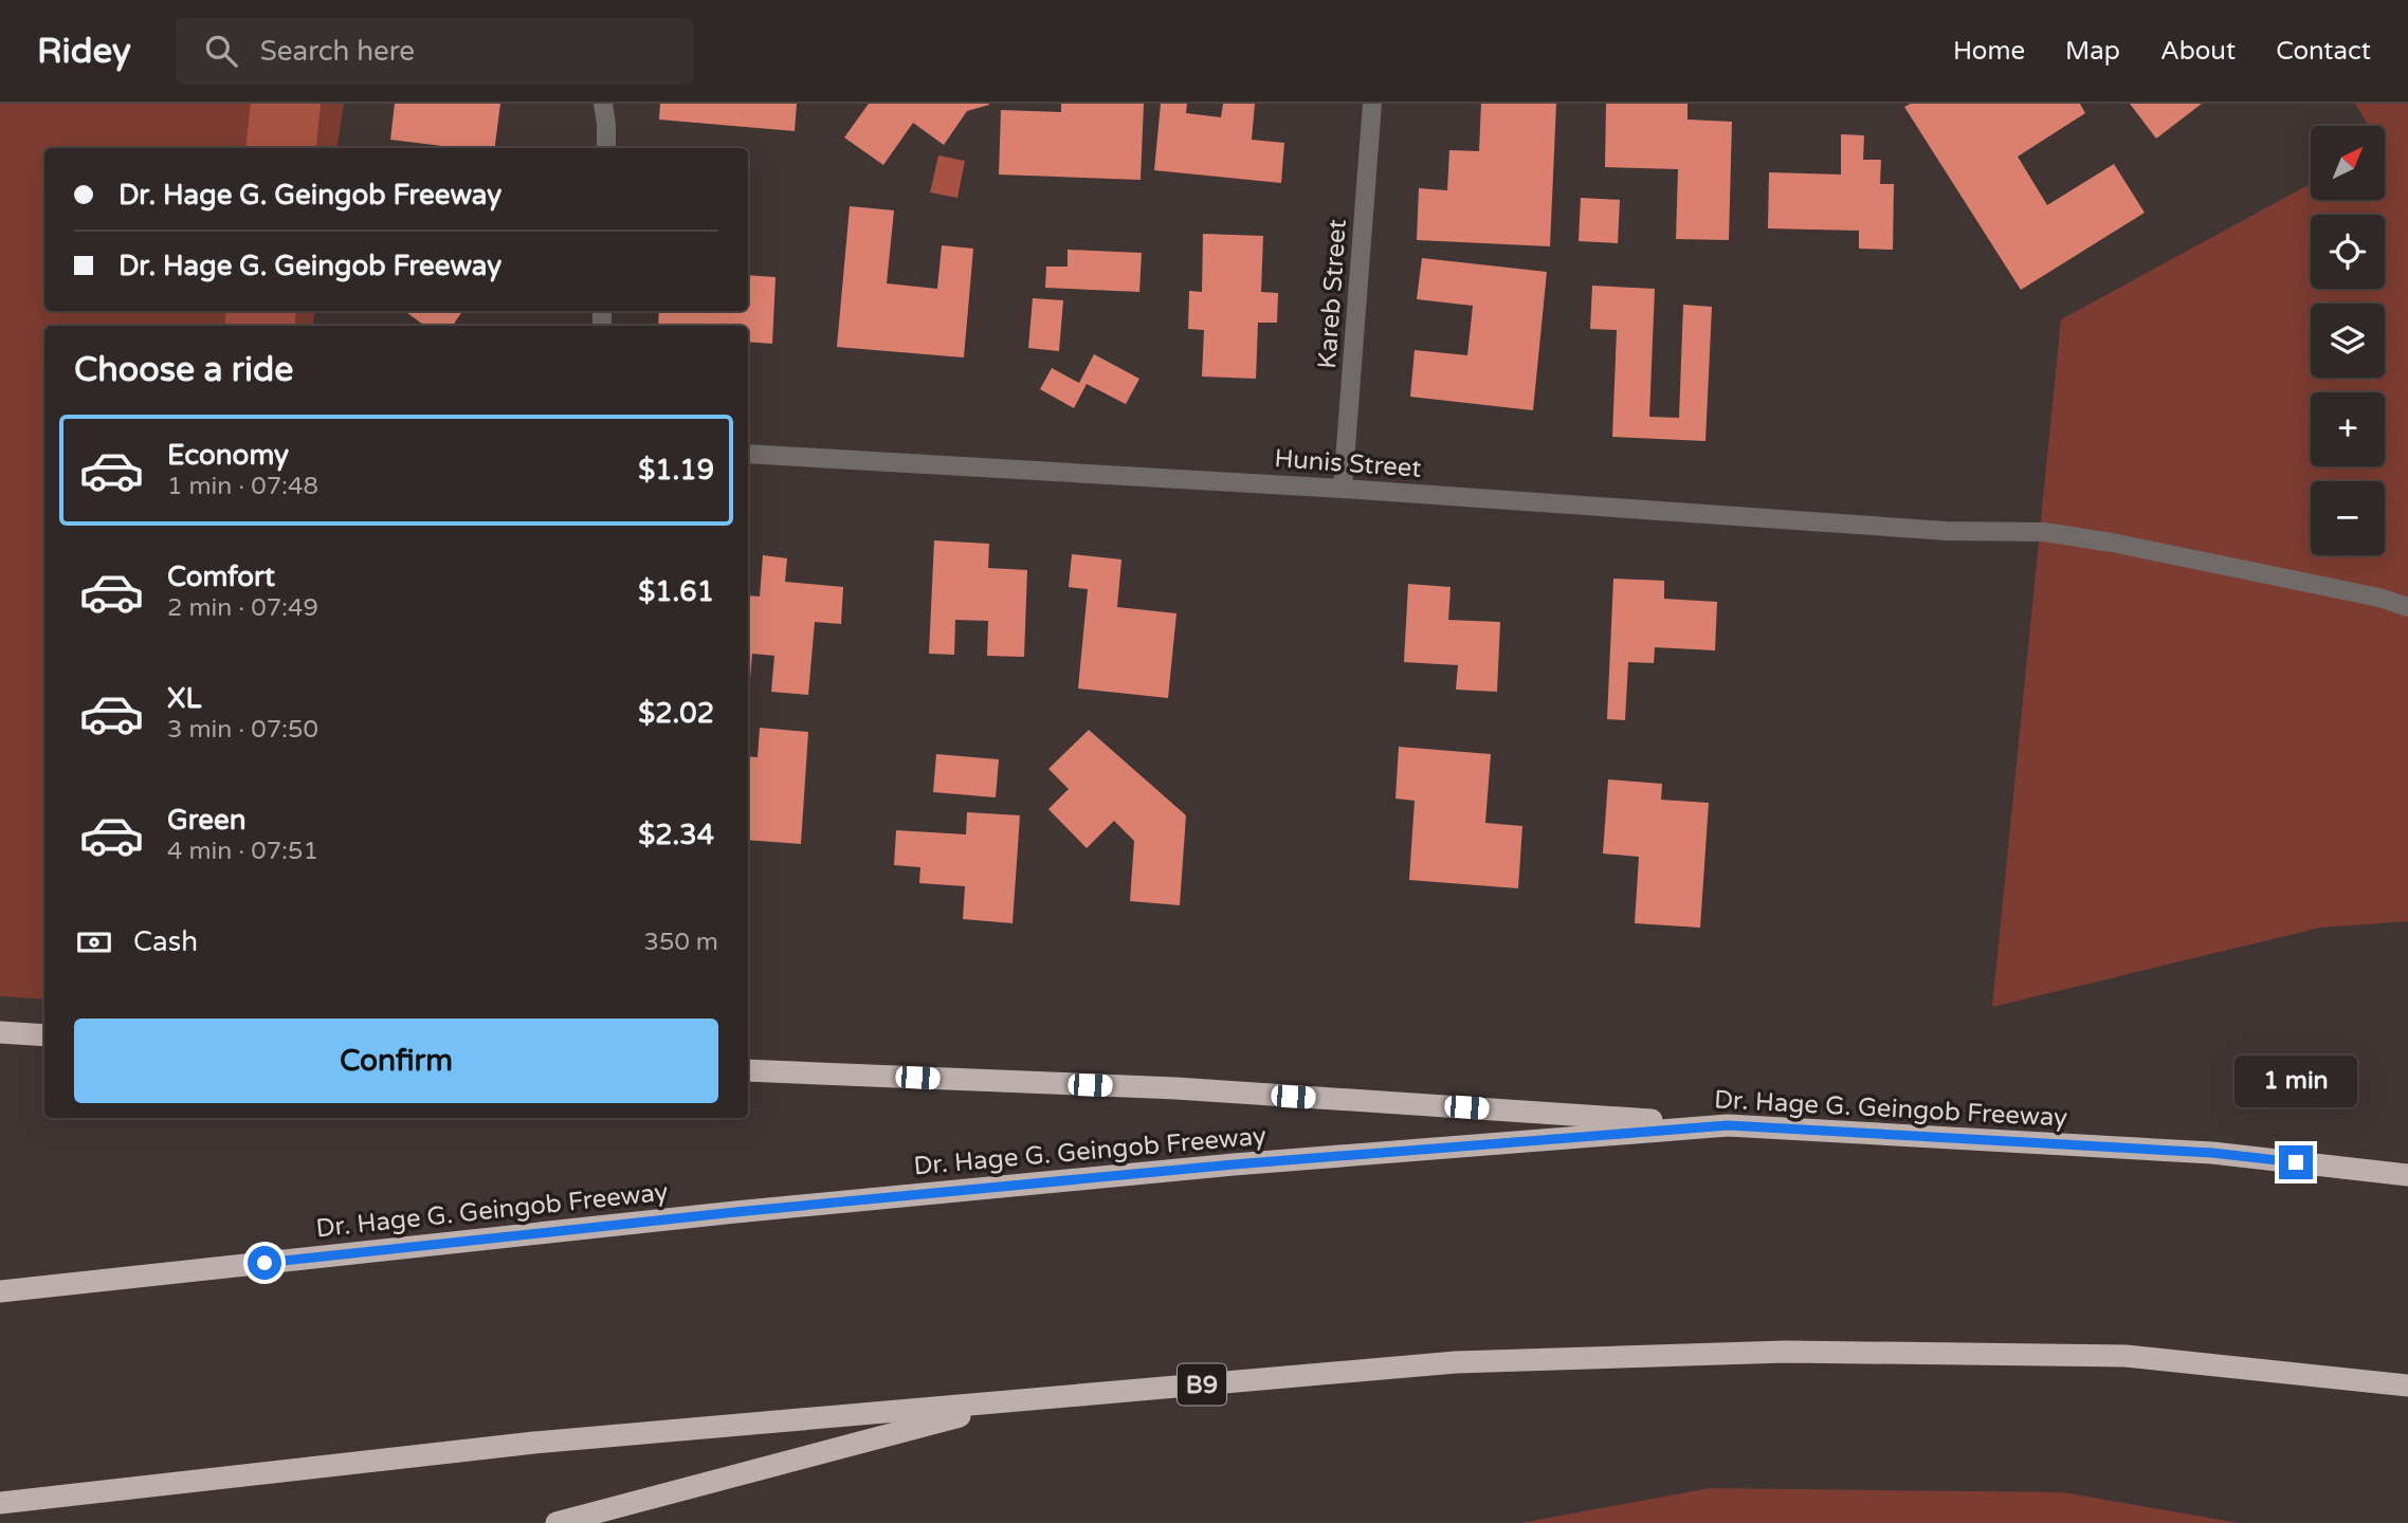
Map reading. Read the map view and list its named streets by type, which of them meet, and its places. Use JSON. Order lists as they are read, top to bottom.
{
  "streets": {
    "highway": ["Dr. Hage G. Geingob Freeway", "B9"],
    "street": ["Kareb Street", "Hunis Street"]
  },
  "crossings": [
    ["Kareb Street", "Hunis Street"]
  ],
  "north": "top right",
  "page": {
    "header": "Ridey",
    "search": "Search here",
    "nav": [
      "Home",
      "Map",
      "About",
      "Contact"
    ],
    "map_buttons": ["+", "−"],
    "banner": ["Dr. Hage G. Geingob Freeway", "Dr. Hage G. Geingob Freeway"],
    "heading": "Choose a ride",
    "list": [
      {
        "name": "Economy",
        "note": "1 min · 07:48",
        "value": "$1.19"
      },
      {
        "name": "Comfort",
        "note": "2 min · 07:49",
        "value": "$1.61"
      },
      {
        "name": "XL",
        "note": "3 min · 07:50",
        "value": "$2.02"
      },
      {
        "name": "Green",
        "note": "4 min · 07:51",
        "value": "$2.34"
      }
    ],
    "pay": ["Cash", "350 m"],
    "buttons": "Confirm",
    "bubble": "1 min"
  }
}
